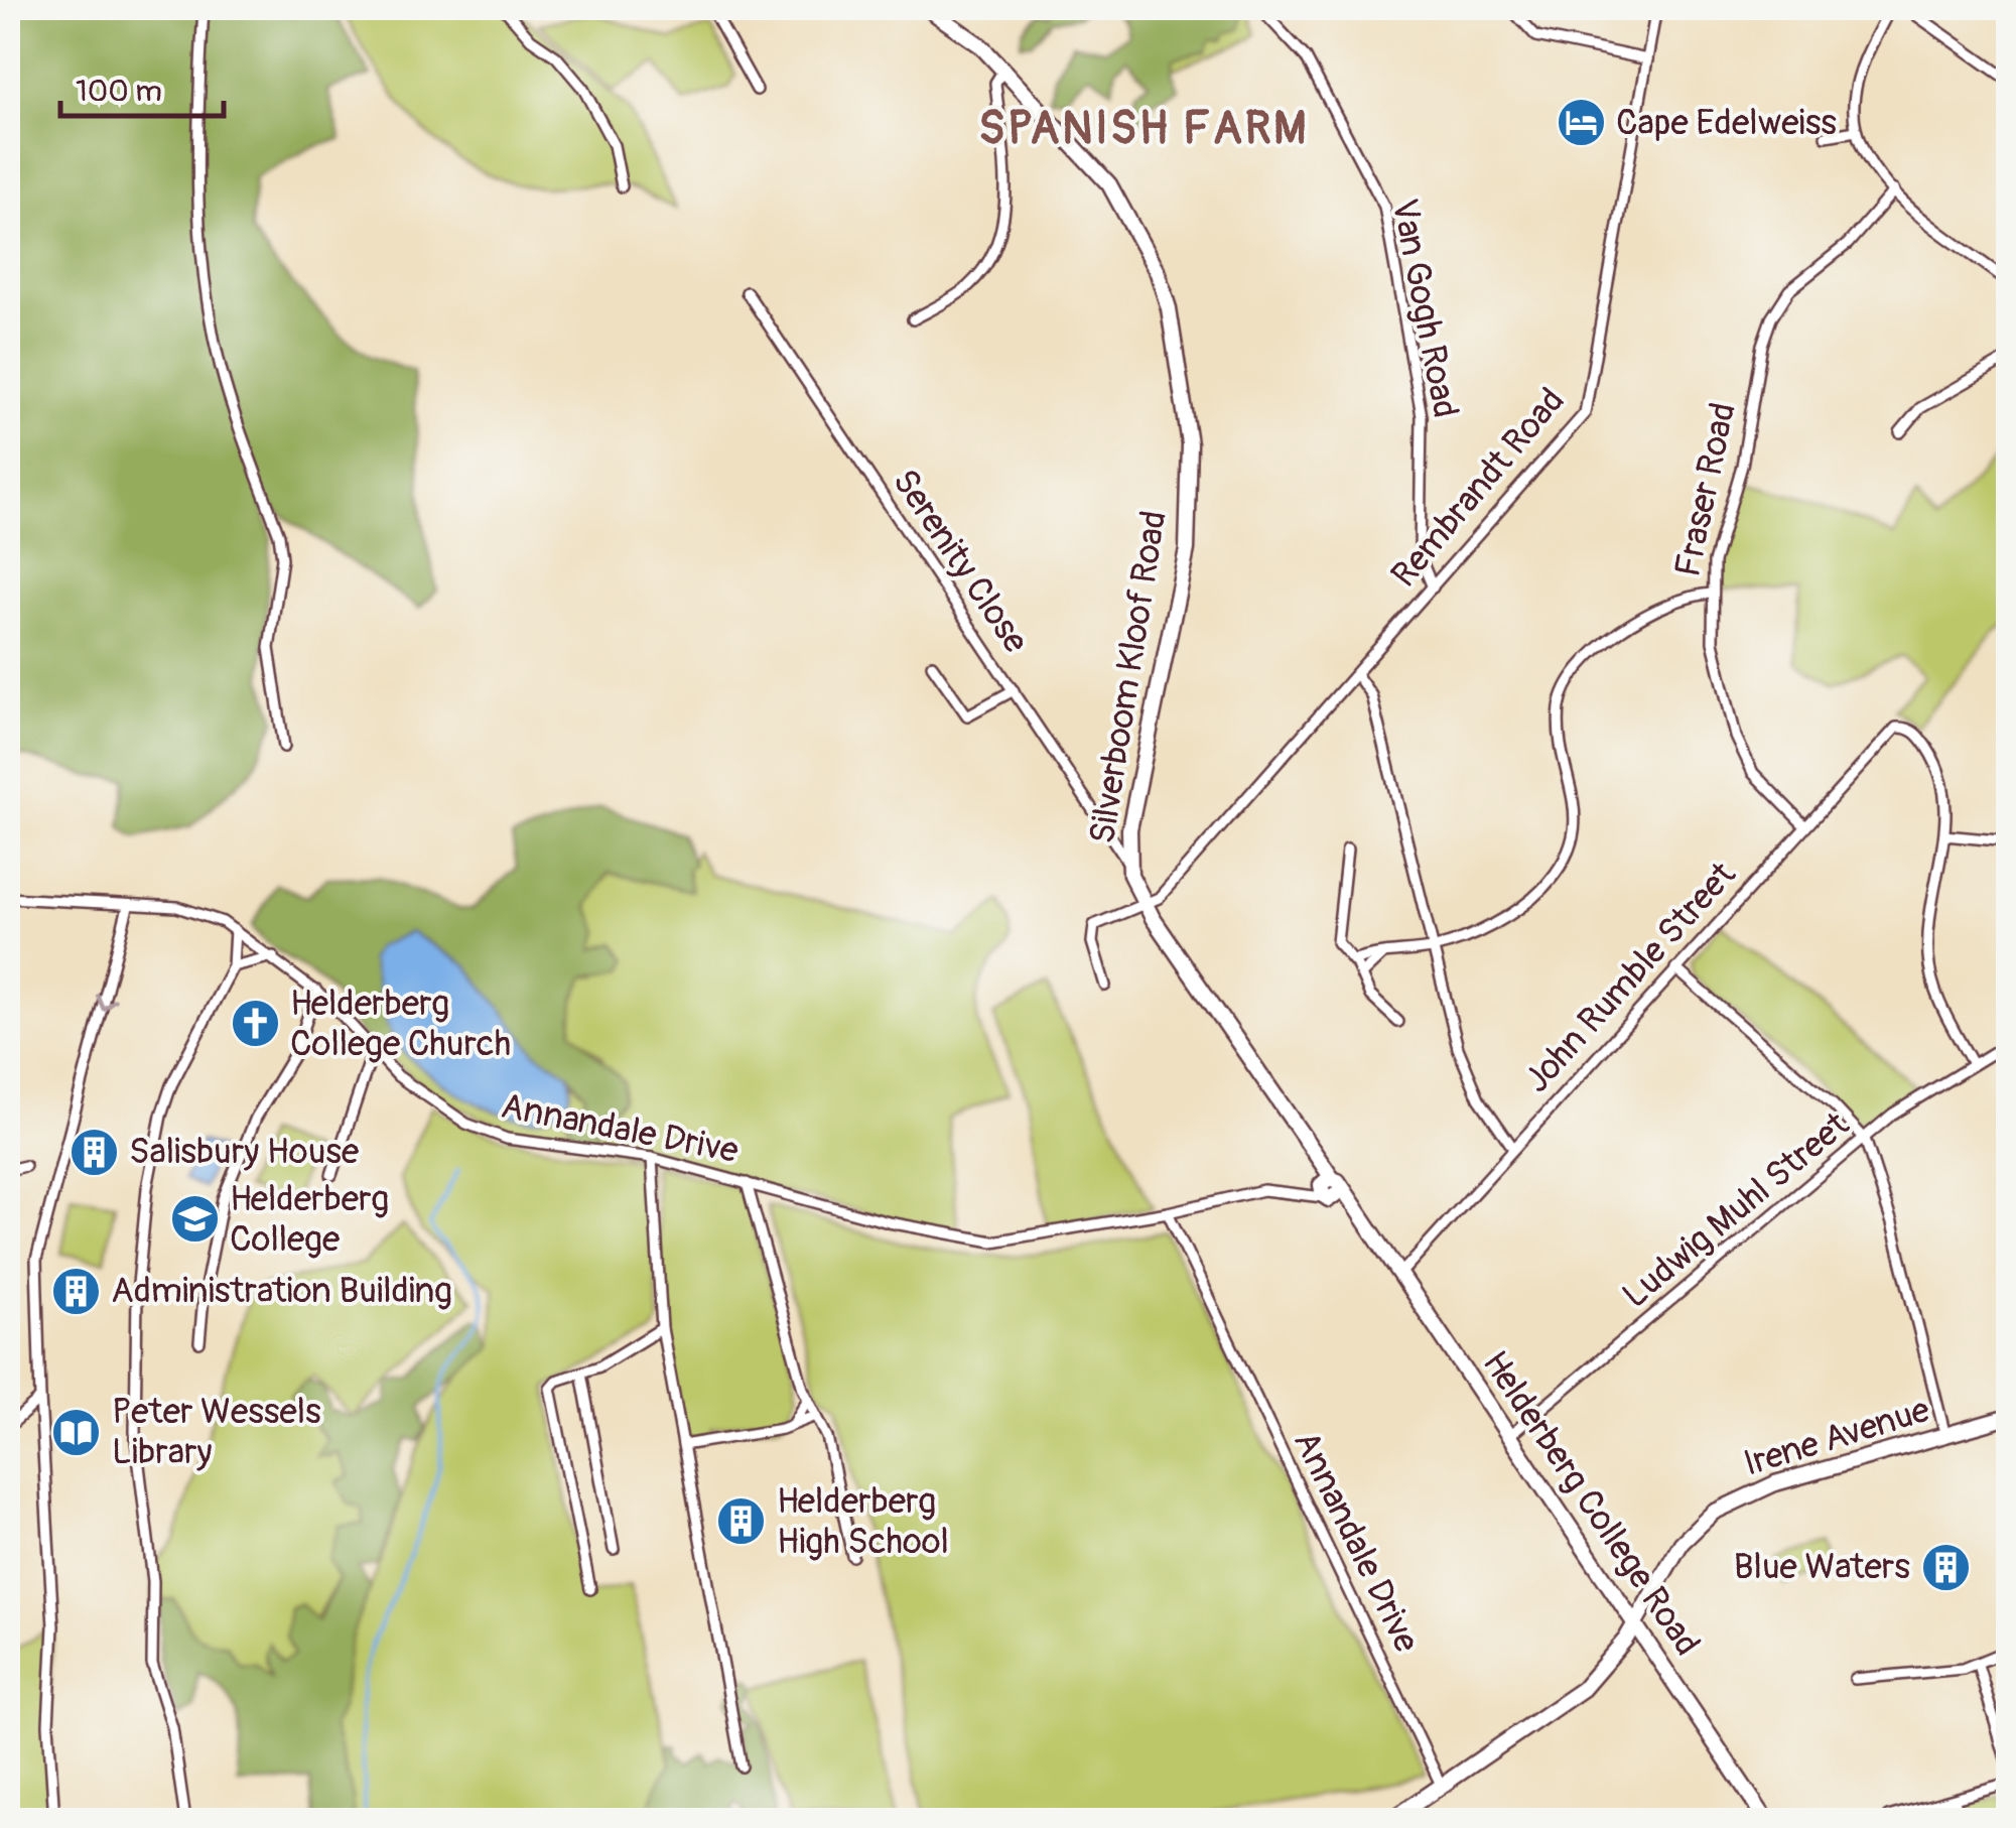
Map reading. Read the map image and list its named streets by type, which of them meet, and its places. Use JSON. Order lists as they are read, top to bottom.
{
  "streets": {
    "street": [
      "Van Gogh Road",
      "Rembrandt Road",
      "Fraser Road",
      "Serenity Close",
      "Silverboom Kloof Road",
      "John Rumble Street",
      "Annandale Drive",
      "Ludwig Muhl Street",
      "Irene Avenue",
      "Helderberg College Road"
    ]
  },
  "crossings": [
    ["Van Gogh Road", "Rembrandt Road"],
    ["Rembrandt Road", "Silverboom Kloof Road"],
    ["Rembrandt Road", "Helderberg College Road"],
    ["Fraser Road", "John Rumble Street"],
    ["Serenity Close", "Silverboom Kloof Road"],
    ["Silverboom Kloof Road", "Helderberg College Road"],
    ["John Rumble Street", "Helderberg College Road"],
    ["Annandale Drive", "Irene Avenue"],
    ["Annandale Drive", "Helderberg College Road"],
    ["Ludwig Muhl Street", "Helderberg College Road"],
    ["Irene Avenue", "Helderberg College Road"]
  ],
  "districts": ["SPANISH FARM"],
  "places": {
    "hotel": ["Cape Edelweiss"],
    "church": ["Helderberg College Church"],
    "building": [
      "Salisbury House",
      "Administration Building",
      "Helderberg High School",
      "Blue Waters"
    ],
    "school or university": ["Helderberg College"],
    "library": ["Peter Wessels Library"]
  },
  "scale_bar": "100 m"
}
